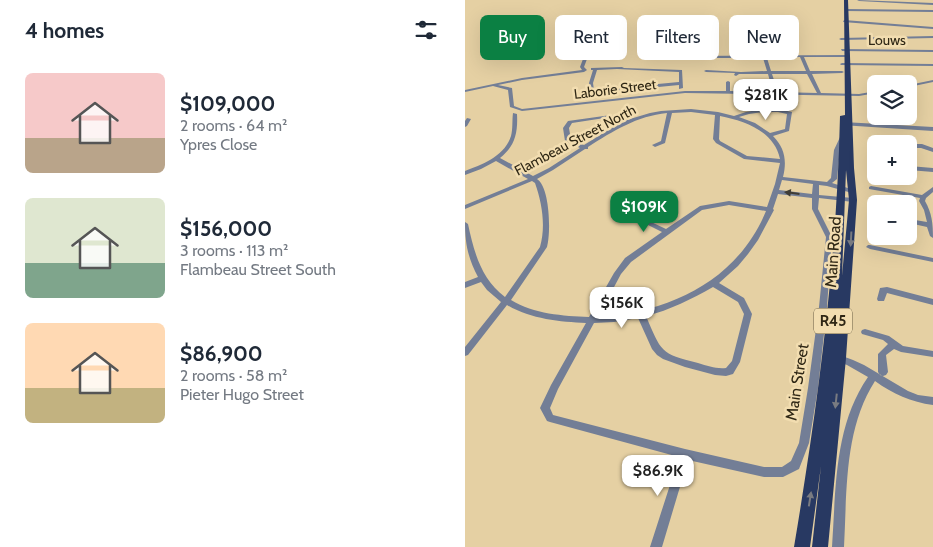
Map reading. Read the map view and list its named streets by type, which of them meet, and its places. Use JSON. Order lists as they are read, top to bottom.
{
  "streets": {
    "main road": ["Main Road", "R45"],
    "street": [
      "Louws",
      "Laborie Street",
      "Flambeau Street North",
      "Main Street"
    ]
  },
  "crossings": [
    ["Louws", "Main Road"],
    ["Laborie Street", "Main Road"]
  ],
  "page": {
    "heading": "4 homes",
    "chip": [
      "Buy",
      "Rent",
      "Filters",
      "New"
    ],
    "list": [
      {
        "name": "$109,000",
        "note": "2 rooms · 64 m² · Ypres Close"
      },
      {
        "name": "$156,000",
        "note": "3 rooms · 113 m² · Flambeau Street South"
      },
      {
        "name": "$86,900",
        "note": "2 rooms · 58 m² · Pieter Hugo Street"
      }
    ],
    "map_buttons": ["+", "−"],
    "price": [
      "$281K",
      "$109K",
      "$156K",
      "$86.9K"
    ]
  }
}
